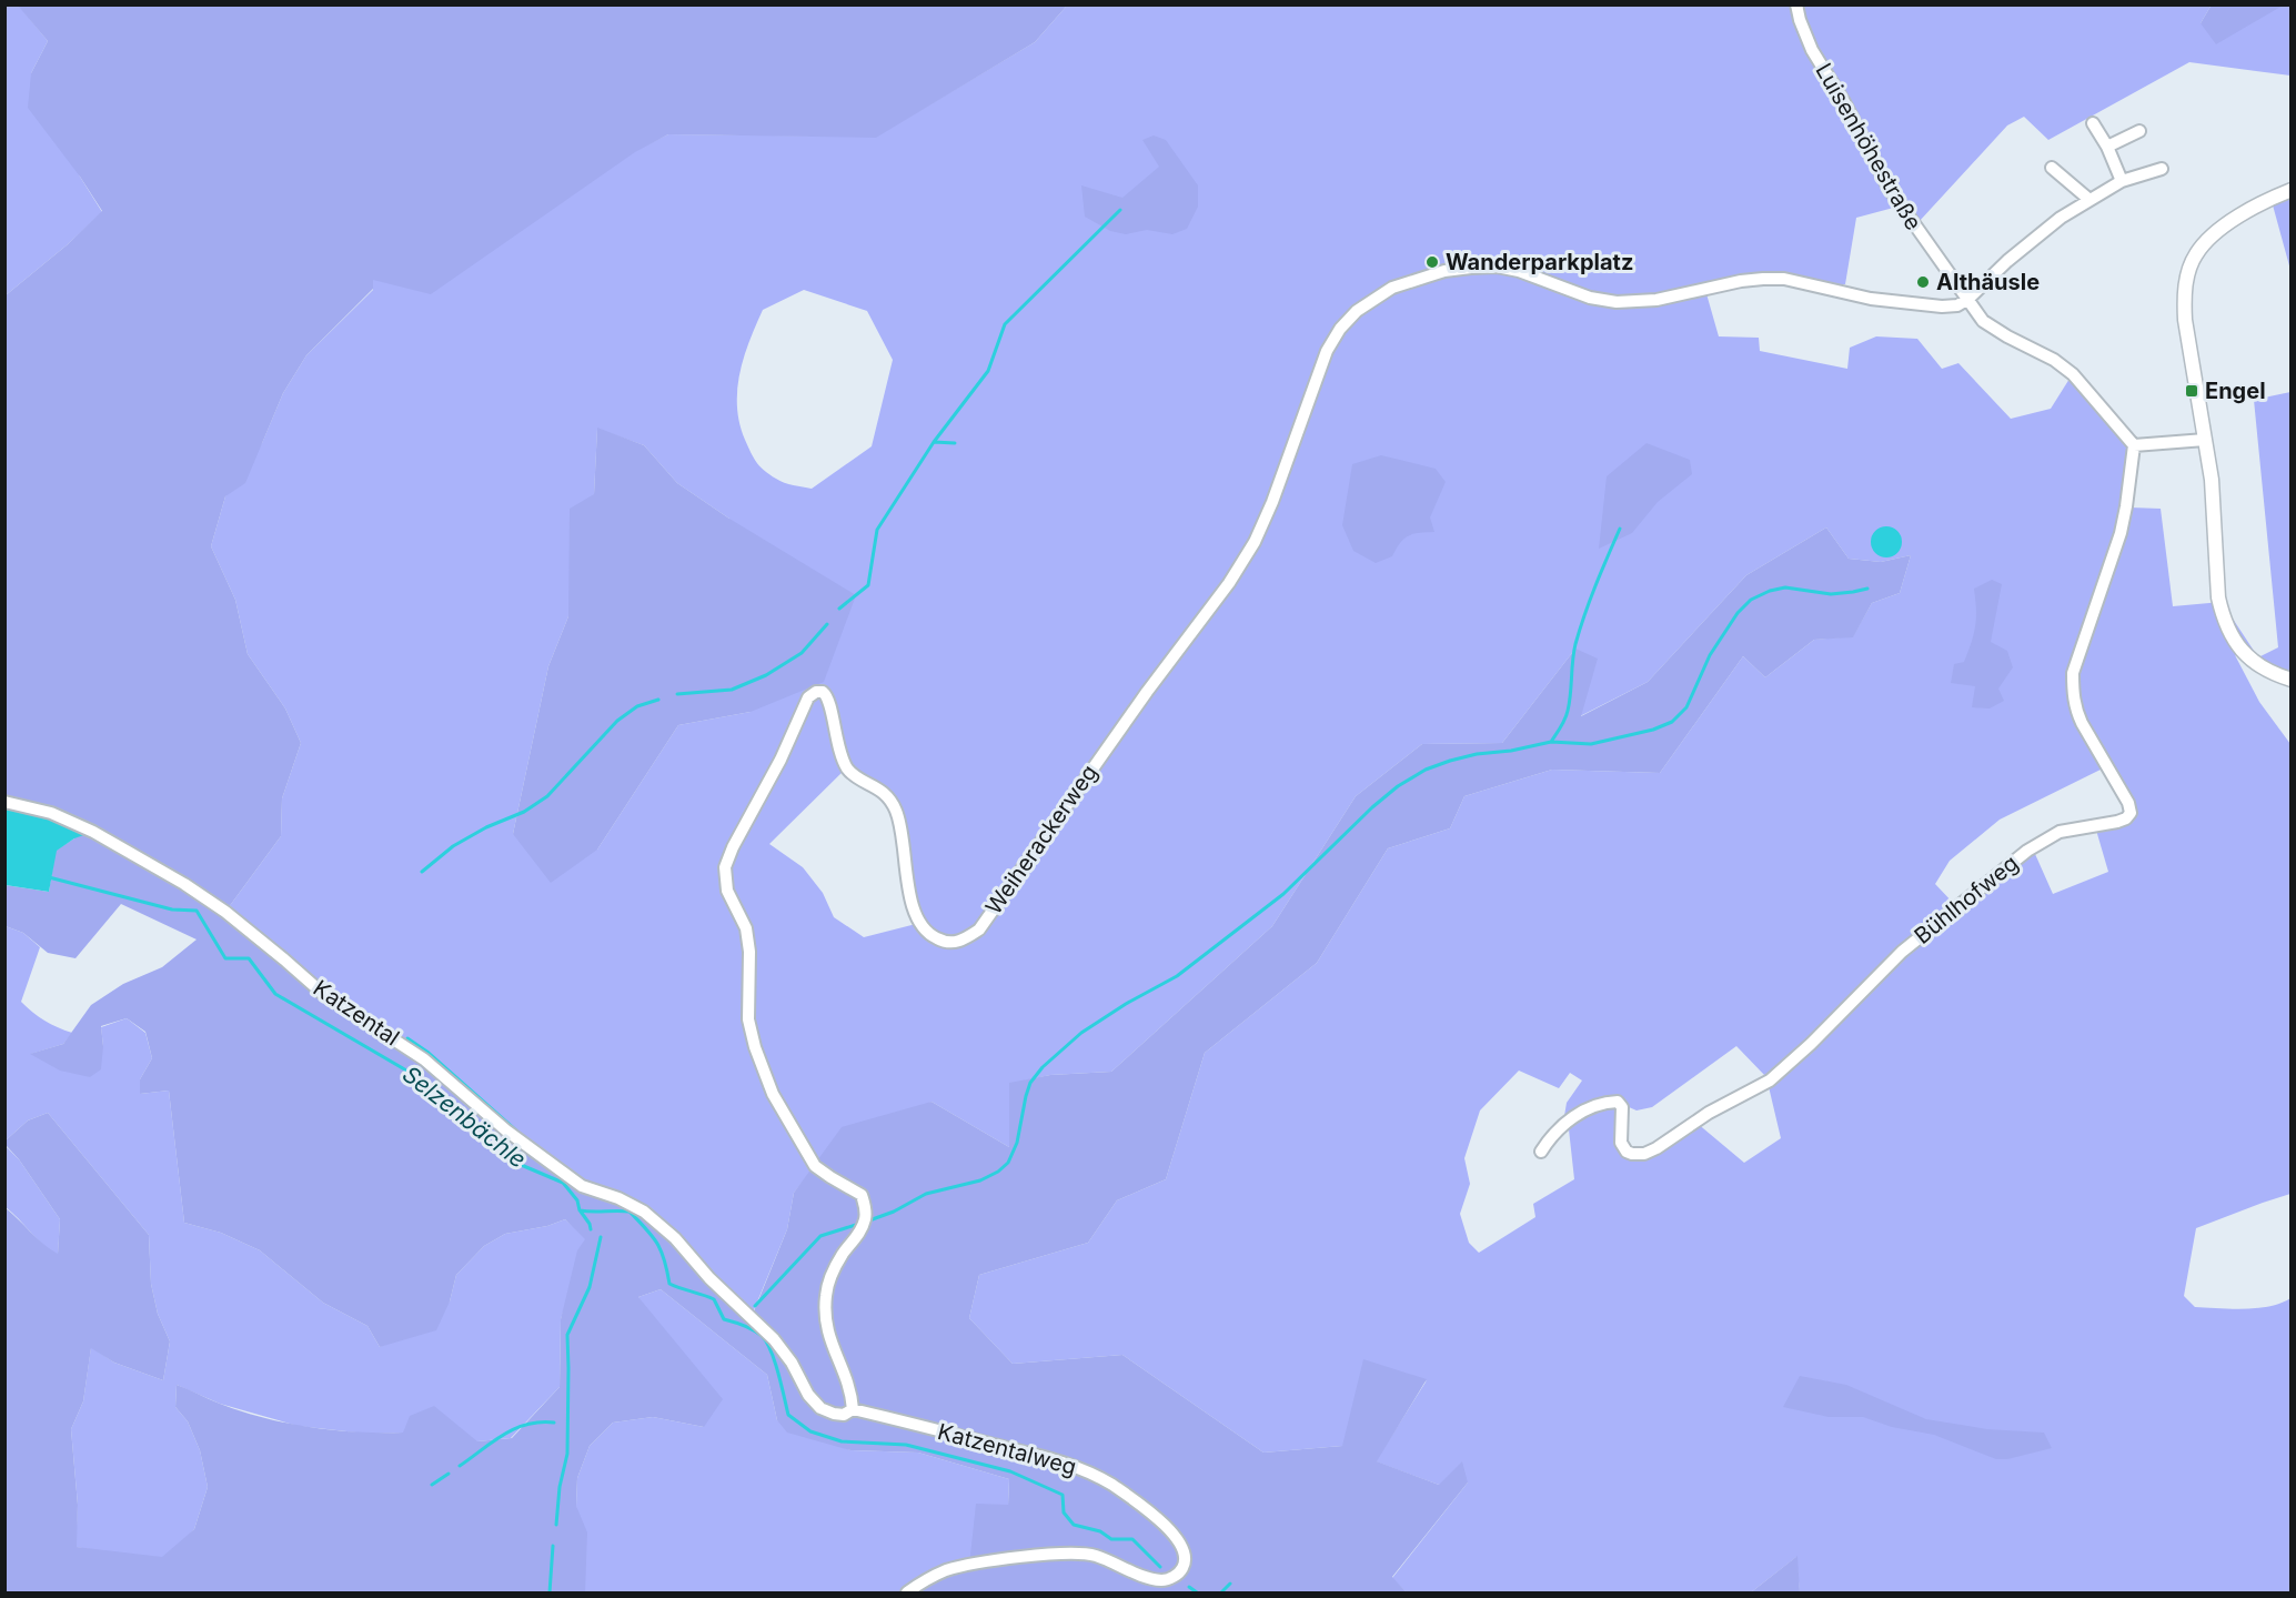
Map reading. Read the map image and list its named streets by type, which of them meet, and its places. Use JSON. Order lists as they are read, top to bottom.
{
  "streets": {
    "street": [
      "Luisenhöhestraße",
      "Weiherackerweg",
      "Bühlhofweg",
      "Katzental",
      "Katzentalweg"
    ]
  },
  "crossings": [
    ["Luisenhöhestraße", "Weiherackerweg"],
    ["Luisenhöhestraße", "Bühlhofweg"],
    ["Weiherackerweg", "Katzental"],
    ["Weiherackerweg", "Katzentalweg"],
    ["Katzental", "Katzentalweg"]
  ],
  "water": ["Selzenbächle"],
  "places": {
    "other": ["Wanderparkplatz", "Althäusle"],
    "transit": ["Engel"]
  }
}
